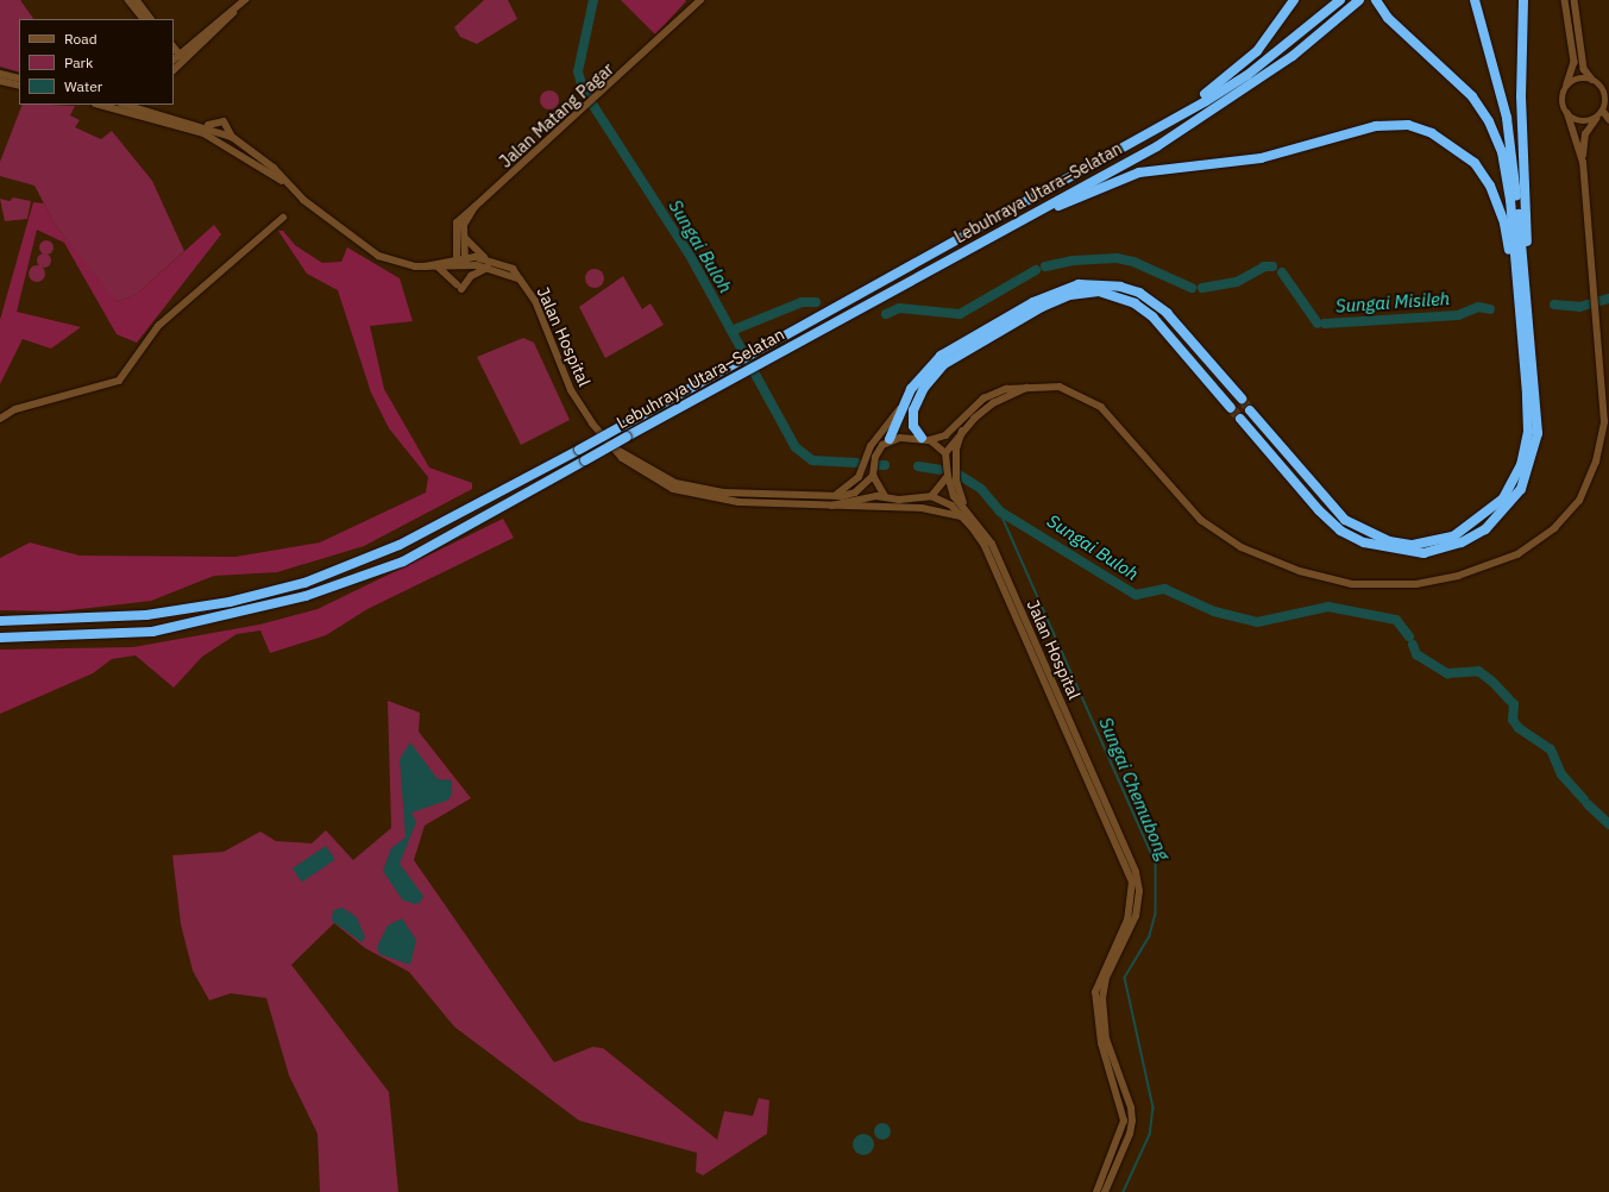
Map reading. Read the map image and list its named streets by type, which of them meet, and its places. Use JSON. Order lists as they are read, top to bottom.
{
  "streets": {
    "highway": ["Lebuhraya Utara–Selatan"],
    "main road": ["Jalan Matang Pagar", "Jalan Hospital"]
  },
  "water": ["Sungai Buloh", "Sungai Misileh", "Sungai Chemubong"],
  "legend": ["Road", "Park", "Water"]
}
